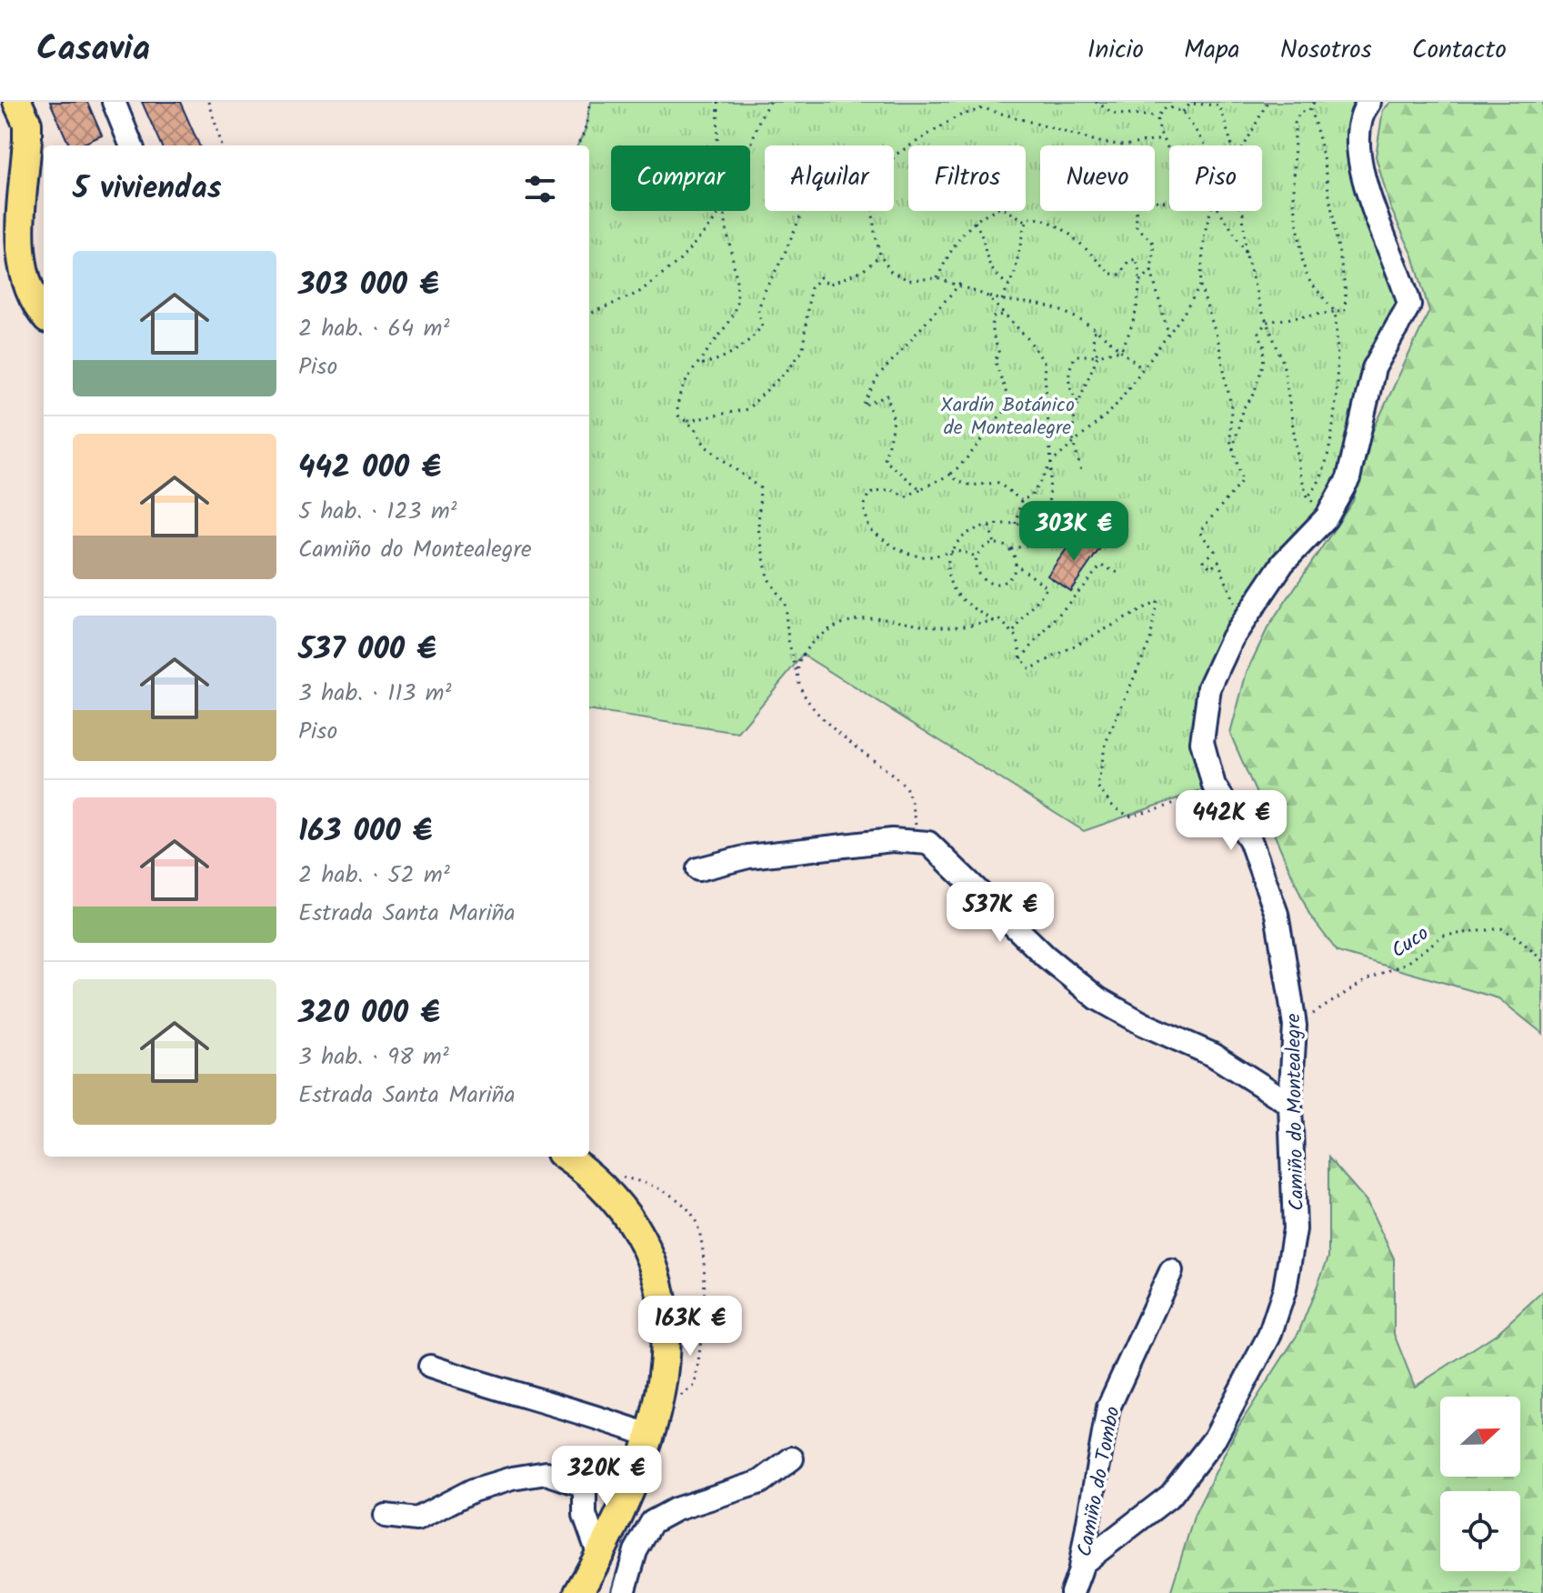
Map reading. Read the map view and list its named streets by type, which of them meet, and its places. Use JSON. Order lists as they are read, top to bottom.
{
  "streets": {
    "street": ["Camiño do Montealegre", "Camiño do Tombo"],
    "path": ["Cuco"]
  },
  "crossings": [
    ["Cuco", "Camiño do Montealegre"],
    ["Camiño do Montealegre", "Camiño do Tombo"]
  ],
  "parks": ["Xardín Botánico de Montealegre"],
  "north": "right",
  "page": {
    "header": "Casavia",
    "nav": [
      "Inicio",
      "Mapa",
      "Nosotros",
      "Contacto"
    ],
    "chip": [
      "Comprar",
      "Alquilar",
      "Filtros",
      "Nuevo",
      "Piso"
    ],
    "heading": "5 viviendas",
    "list": [
      {
        "name": "303 000 €",
        "note": "2 hab. · 64 m² · Piso"
      },
      {
        "name": "442 000 €",
        "note": "5 hab. · 123 m² · Camiño do Montealegre"
      },
      {
        "name": "537 000 €",
        "note": "3 hab. · 113 m² · Piso"
      },
      {
        "name": "163 000 €",
        "note": "2 hab. · 52 m² · Estrada Santa Mariña"
      },
      {
        "name": "320 000 €",
        "note": "3 hab. · 98 m² · Estrada Santa Mariña"
      }
    ],
    "price": [
      "303K €",
      "442K €",
      "537K €",
      "163K €",
      "320K €"
    ]
  }
}
